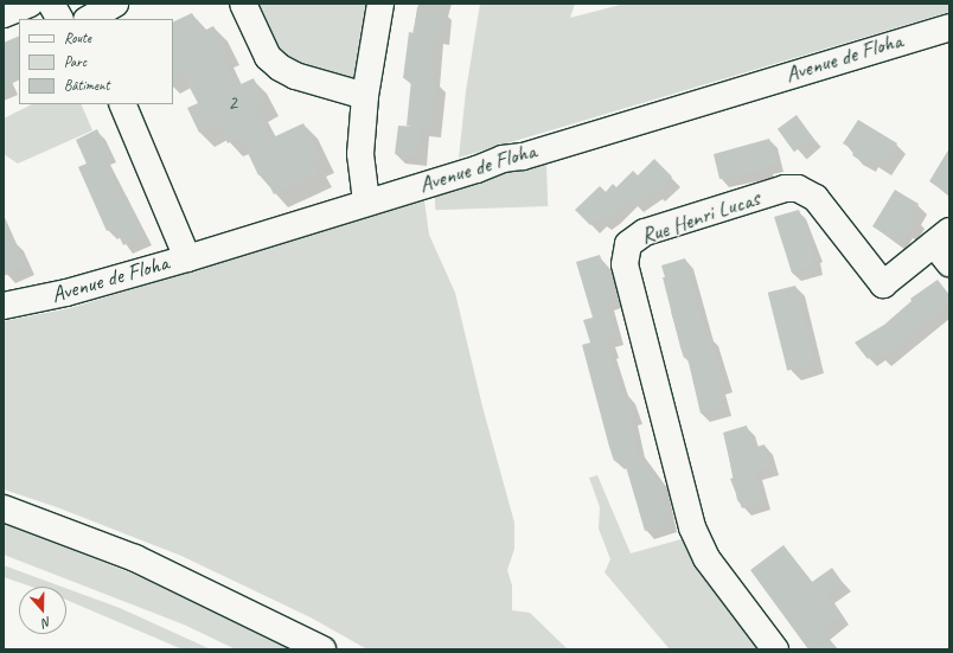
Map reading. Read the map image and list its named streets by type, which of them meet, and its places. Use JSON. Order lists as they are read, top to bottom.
{
  "streets": {
    "street": ["Avenue de Floha", "Rue Henri Lucas"]
  },
  "house_numbers": ["2"],
  "legend": ["Route", "Parc", "Bâtiment"],
  "north": "bottom"
}
